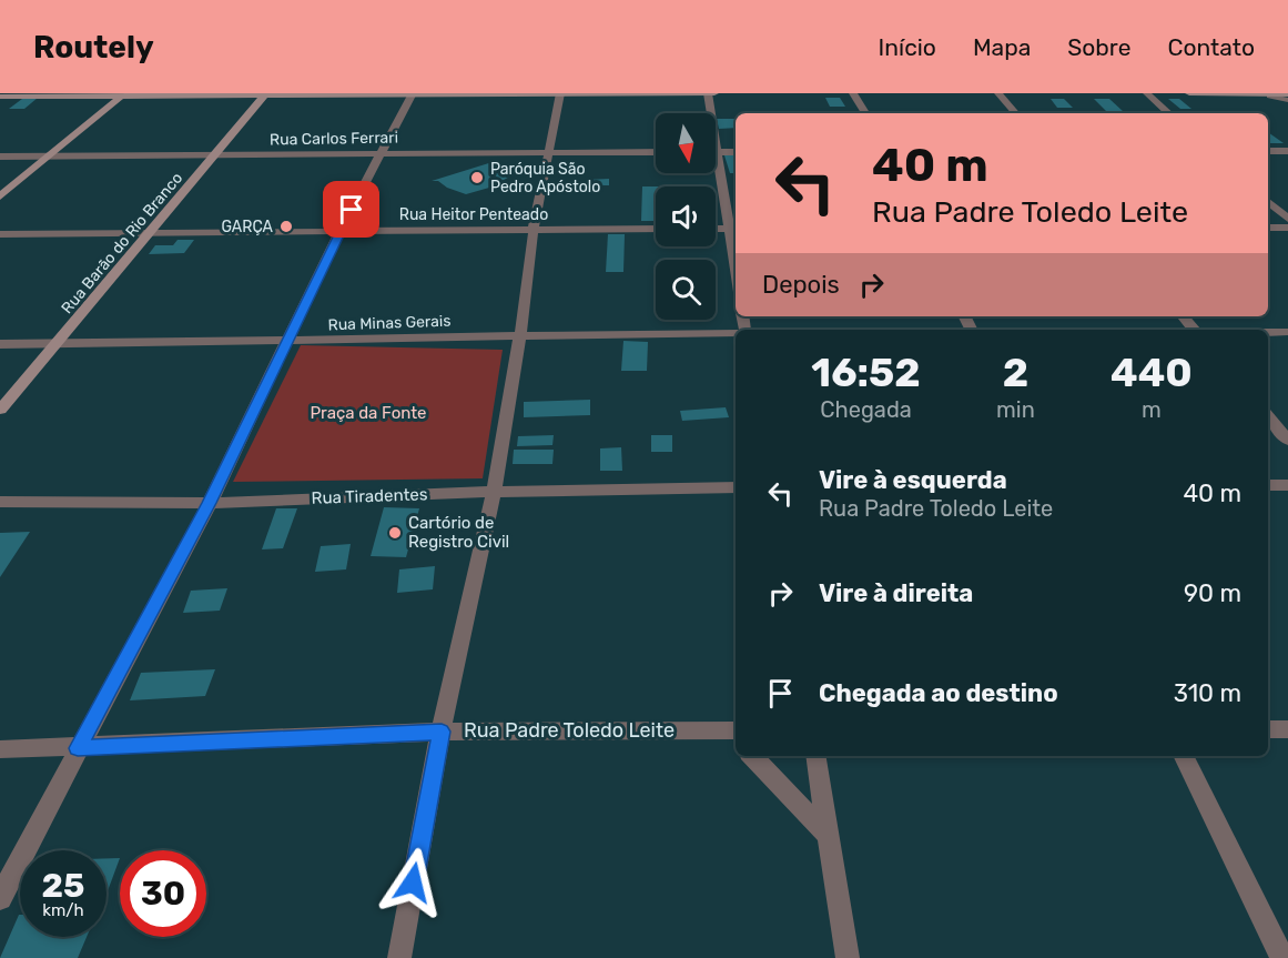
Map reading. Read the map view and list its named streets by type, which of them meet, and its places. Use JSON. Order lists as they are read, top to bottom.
{
  "streets": {
    "main road": ["Rua Barão do Rio Branco"],
    "street": [
      "Rua Carlos Ferrari",
      "Rua Heitor Penteado",
      "Rua Minas Gerais",
      "Rua Tiradentes",
      "Rua Padre Toledo Leite"
    ]
  },
  "crossings": [
    ["Rua Carlos Ferrari", "Rua Barão do Rio Branco"],
    ["Rua Heitor Penteado", "Rua Barão do Rio Branco"],
    ["Rua Barão do Rio Branco", "Rua Minas Gerais"]
  ],
  "parks": ["Praça da Fonte"],
  "places": ["Paróquia São Pedro Apóstolo", "GARÇA", "Cartório de Registro Civil"],
  "north": "bottom",
  "page": {
    "header": "Routely",
    "nav": [
      "Início",
      "Mapa",
      "Sobre",
      "Contato"
    ],
    "turn": ["40 m", "Rua Padre Toledo Leite"],
    "then": "Depois",
    "eta": [
      "16:52",
      "Chegada",
      "2",
      "min",
      "440",
      "m"
    ],
    "list": [
      {
        "name": "Vire à esquerda",
        "note": "Rua Padre Toledo Leite",
        "value": "40 m"
      },
      {
        "name": "Vire à direita",
        "value": "90 m"
      },
      {
        "name": "Chegada ao destino",
        "value": "310 m"
      }
    ],
    "speed": "25 km/h",
    "limit": "30"
  }
}
